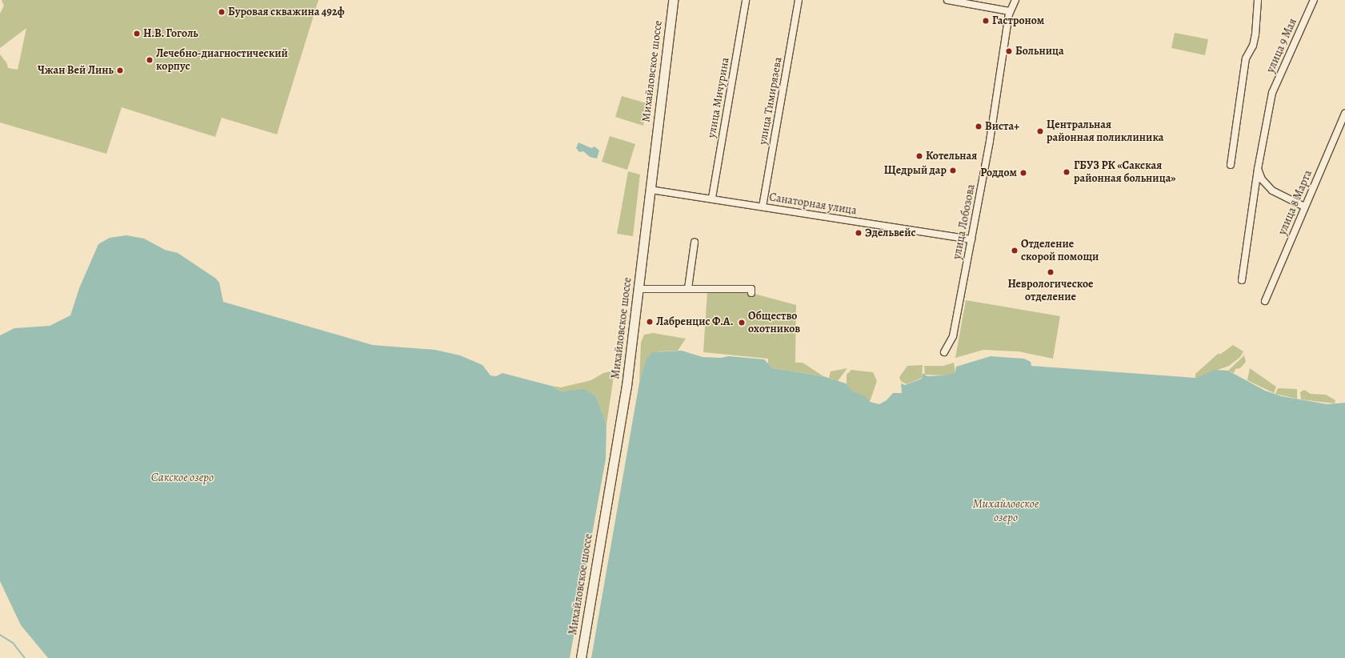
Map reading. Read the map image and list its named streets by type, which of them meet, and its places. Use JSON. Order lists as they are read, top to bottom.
{
  "streets": {
    "main road": ["Михайловское шоссе"],
    "street": [
      "улица 9 Мая",
      "улица Мичурина",
      "улица Тимирязева",
      "улица 8 Марта",
      "Санаторная улица",
      "улица Лобозова"
    ]
  },
  "crossings": [
    ["Михайловское шоссе", "Санаторная улица"],
    ["улица Мичурина", "Санаторная улица"],
    ["улица Тимирязева", "Санаторная улица"],
    ["Санаторная улица", "улица Лобозова"]
  ],
  "water": ["Сакское озеро", "Михайловское озеро"],
  "places": [
    "Буровая скважина 492ф",
    "Гастроном",
    "Н.В. Гоголь",
    "Больница",
    "Лечебно-диагностический корпус",
    "Чжан Вей Линь",
    "Виста+",
    "Центральная районная поликлиника",
    "Котельная",
    "Щедрый дар",
    "ГБУЗ РК «Сакская районная больница»",
    "Роддом",
    "Эдельвейс",
    "Отделение скорой помощи",
    "Неврологическое отделение",
    "Лабренцис Ф.А.",
    "Общество охотников"
  ]
}
